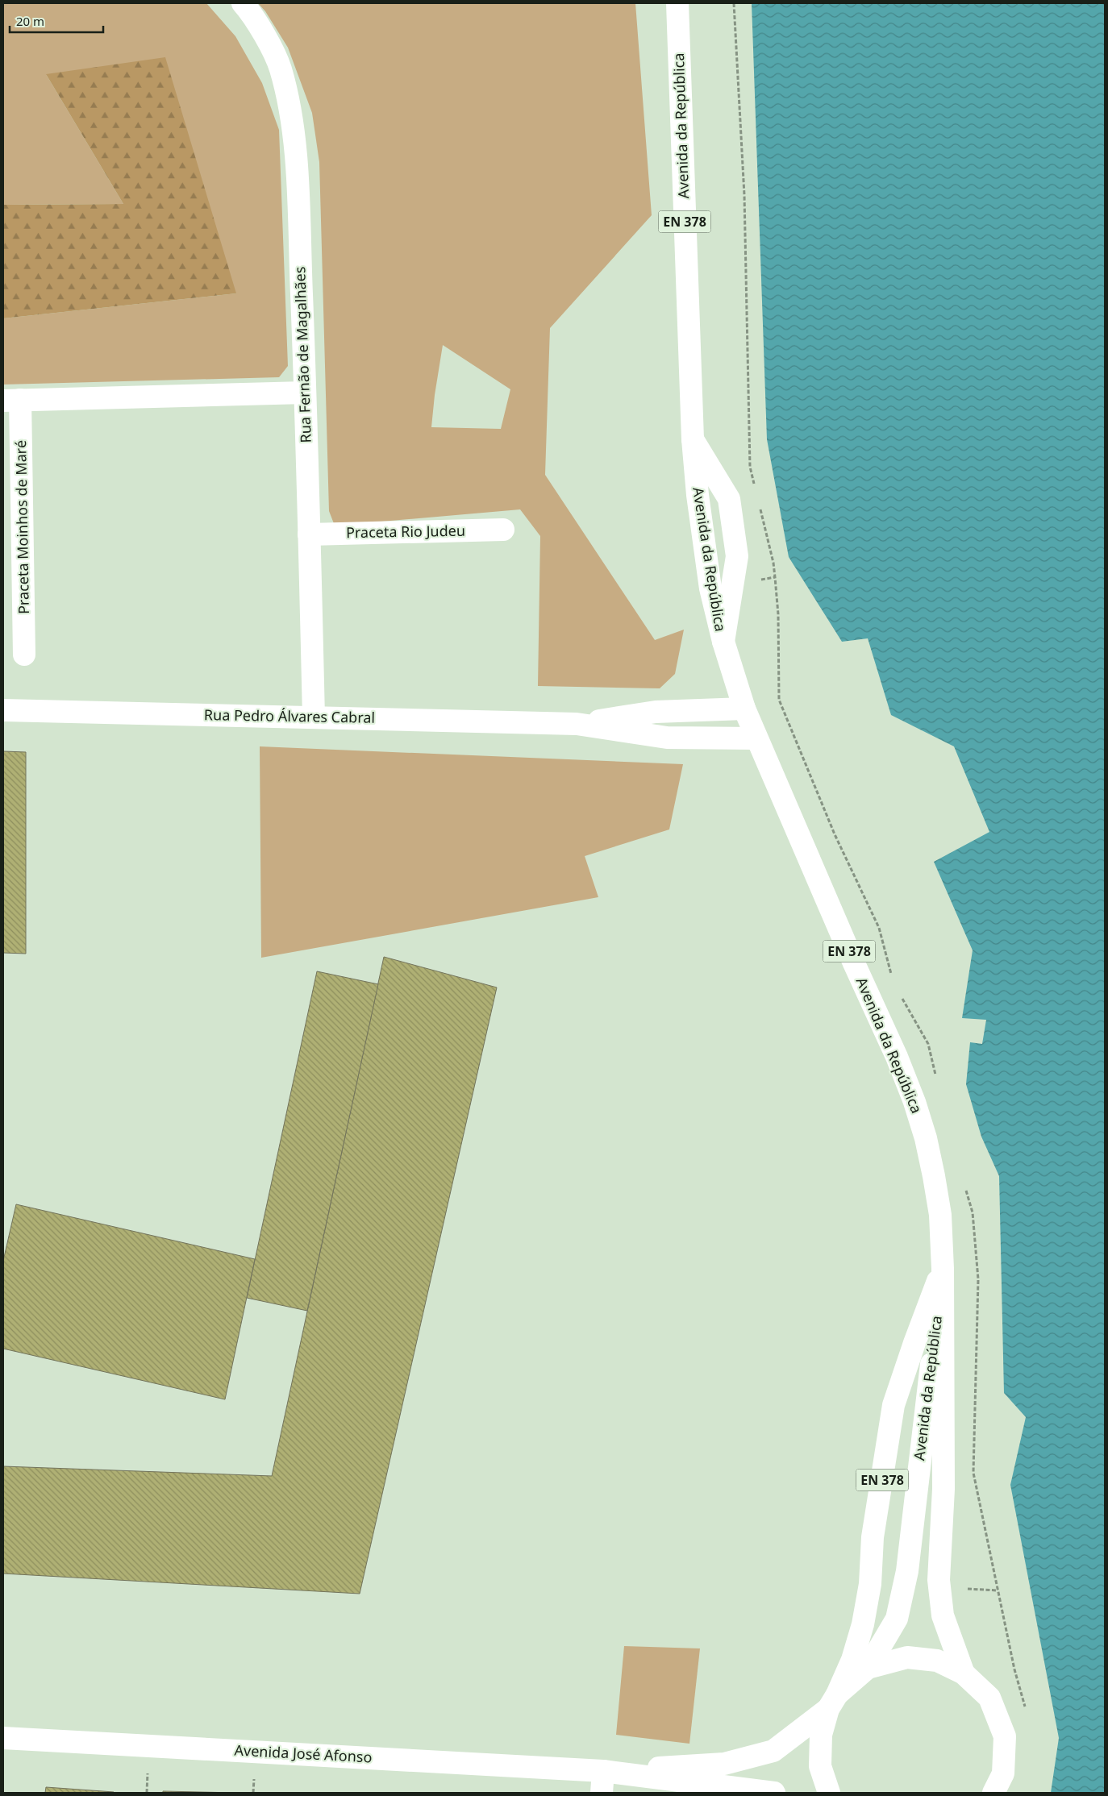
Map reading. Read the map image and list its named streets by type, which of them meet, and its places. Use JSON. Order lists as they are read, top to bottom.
{
  "streets": {
    "street": [
      "Avenida da República",
      "EN 378",
      "Rua Fernão de Magalhães",
      "Praceta Moinhos de Maré",
      "Praceta Rio Judeu",
      "Rua Pedro Álvares Cabral",
      "Avenida José Afonso"
    ]
  },
  "crossings": [
    ["Avenida da República", "EN 378"],
    ["Avenida da República", "Rua Pedro Álvares Cabral"],
    ["Avenida da República", "Avenida José Afonso"],
    ["EN 378", "Avenida José Afonso"],
    ["Rua Fernão de Magalhães", "Praceta Rio Judeu"],
    ["Rua Fernão de Magalhães", "Rua Pedro Álvares Cabral"]
  ],
  "scale_bar": "20 m"
}
